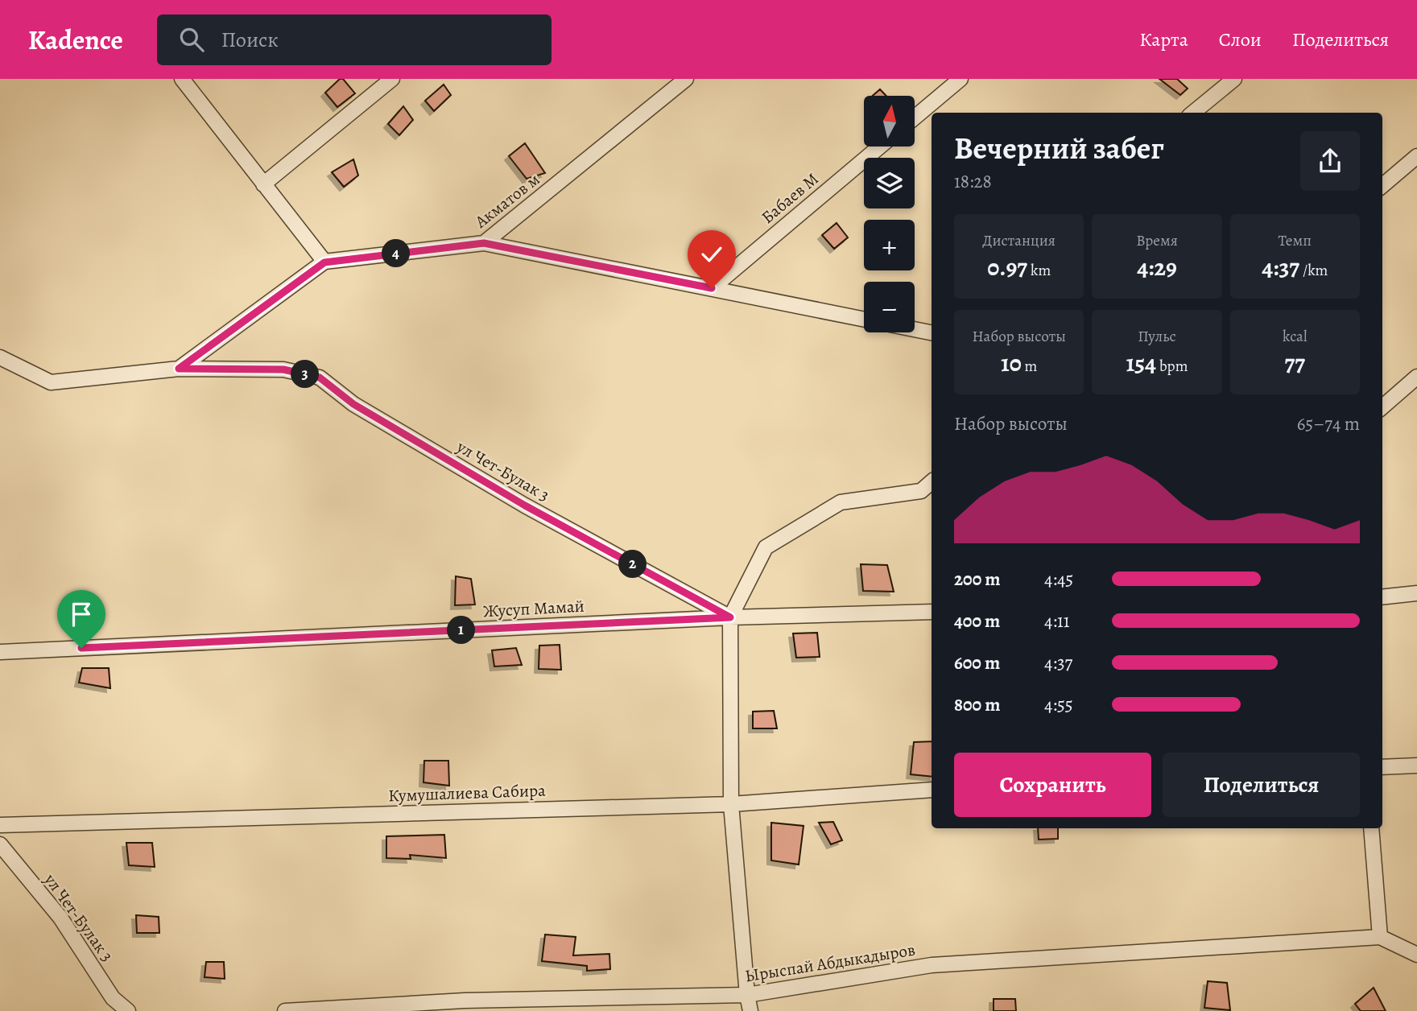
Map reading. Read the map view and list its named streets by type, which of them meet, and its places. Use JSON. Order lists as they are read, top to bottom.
{
  "streets": {
    "street": [
      "Бабаев М",
      "Акматов м",
      "ул Чет-Булак 3",
      "Жусуп Мамай",
      "Кумушалиева Сабира",
      "Ырыспай Абдыкадыров"
    ]
  },
  "crossings": [
    ["Акматов м", "ул Чет-Булак 3"],
    ["ул Чет-Булак 3", "Жусуп Мамай"]
  ],
  "north": "top",
  "page": {
    "header": "Kadence",
    "search": "Поиск",
    "nav": ["Карта", "Слои", "Поделиться"],
    "map_buttons": ["+", "−"],
    "heading": ["Вечерний забег", "18:28"],
    "stats": [
      ["Дистанция", "0.97 km"],
      ["Время", "4:29"],
      ["Темп", "4:37 /km"],
      ["Набор высоты", "10 m"],
      ["Пульс", "154 bpm"],
      ["kcal", "77"]
    ],
    "pins": [
      "4",
      "3",
      "2",
      "1"
    ],
    "chart": ["Набор высоты", "65–74 m"],
    "list": [
      {
        "name": "200 m",
        "note": "4:45"
      },
      {
        "name": "400 m",
        "note": "4:11"
      },
      {
        "name": "600 m",
        "note": "4:37"
      },
      {
        "name": "800 m",
        "note": "4:55"
      }
    ],
    "buttons": ["Сохранить", "Поделиться"]
  }
}
